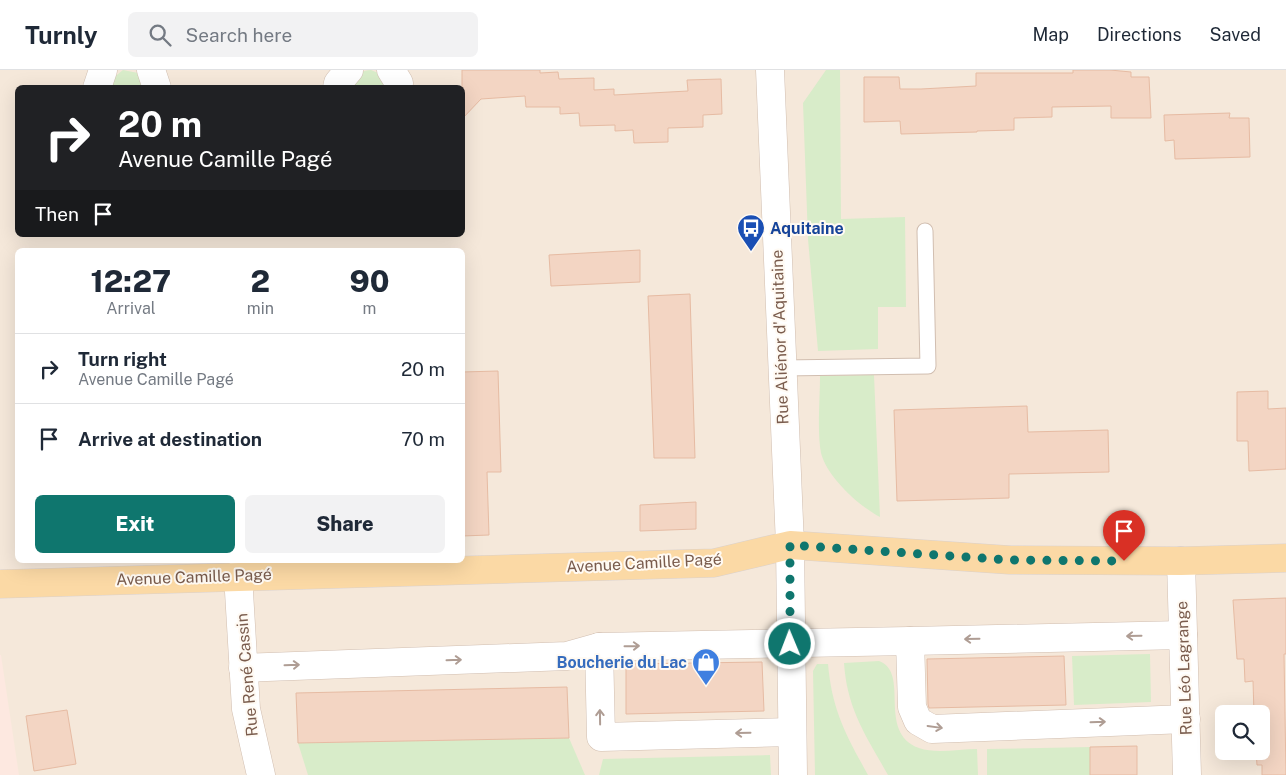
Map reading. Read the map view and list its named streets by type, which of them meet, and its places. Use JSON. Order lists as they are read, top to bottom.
{
  "streets": {
    "main road": ["Avenue Camille Pagé"],
    "street": ["Rue Aliénor d'Aquitaine", "Rue Léo Lagrange", "Rue René Cassin"]
  },
  "crossings": [
    ["Rue Aliénor d'Aquitaine", "Avenue Camille Pagé"],
    ["Avenue Camille Pagé", "Rue Léo Lagrange"],
    ["Avenue Camille Pagé", "Rue René Cassin"]
  ],
  "places": {
    "bus stop": ["Aquitaine"],
    "shop": ["Boucherie du Lac"]
  },
  "page": {
    "header": "Turnly",
    "search": "Search here",
    "nav": ["Map", "Directions", "Saved"],
    "turn": ["20 m", "Avenue Camille Pagé"],
    "then": "Then",
    "eta": [
      "12:27",
      "Arrival",
      "2",
      "min",
      "90",
      "m"
    ],
    "list": [
      {
        "name": "Turn right",
        "note": "Avenue Camille Pagé",
        "value": "20 m"
      },
      {
        "name": "Arrive at destination",
        "value": "70 m"
      }
    ],
    "buttons": ["Exit", "Share"]
  }
}
